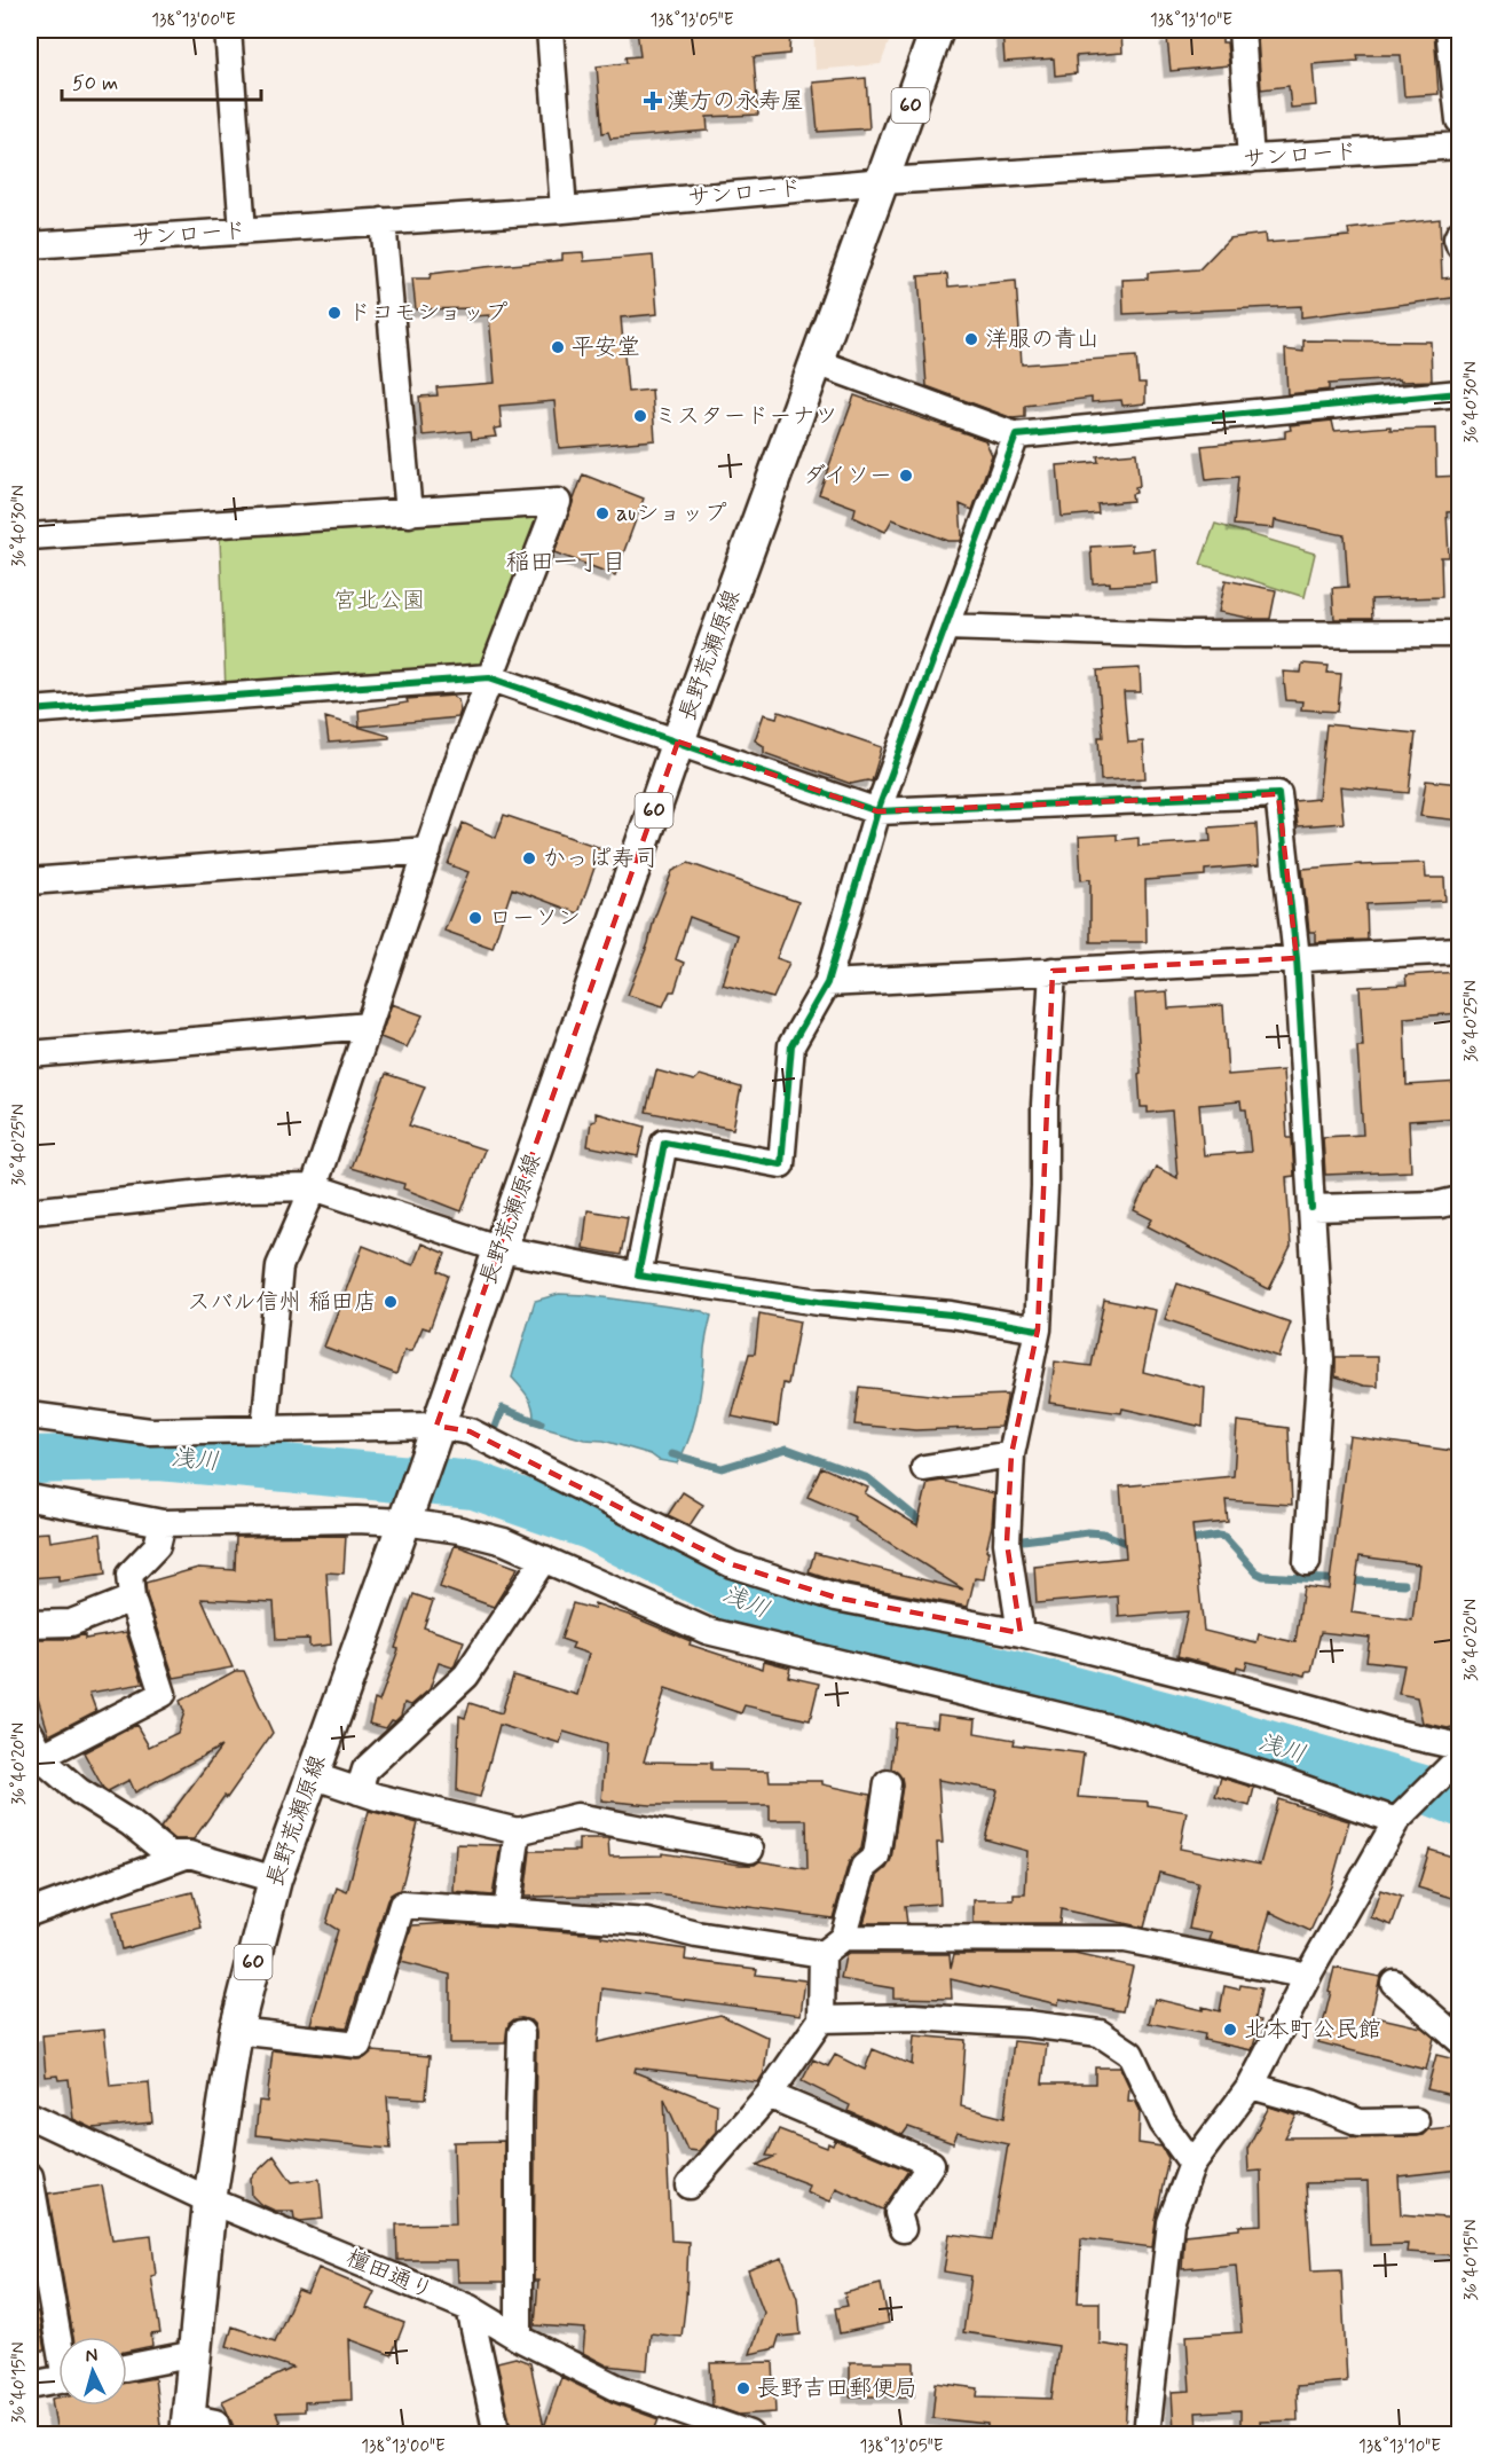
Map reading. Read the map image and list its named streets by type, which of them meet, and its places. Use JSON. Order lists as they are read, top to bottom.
{
  "streets": {
    "main road": ["60", "長野荒瀬原線"],
    "street": ["サンロード", "檀田通り"]
  },
  "crossings": [
    ["サンロード", "長野荒瀬原線"],
    ["長野荒瀬原線", "檀田通り"]
  ],
  "districts": ["稲田一丁目"],
  "water": ["浅川"],
  "parks": ["宮北公園"],
  "places": {
    "health": ["漢方の永寿屋"],
    "other": [
      "ドコモショップ",
      "洋服の青山",
      "平安堂",
      "ミスタードーナツ",
      "ダイソー",
      "auショップ",
      "かっぱ寿司",
      "ローソン",
      "スバル信州 稲田店",
      "北本町公民館",
      "長野吉田郵便局"
    ]
  },
  "scale_bar": "50 m",
  "north": "top",
  "coordinates": [
    "138°13'00\"E",
    "138°13'05\"E",
    "138°13'10\"E",
    "36°40'30\"N",
    "36°40'25\"N",
    "36°40'20\"N",
    "36°40'15\"N"
  ]
}
